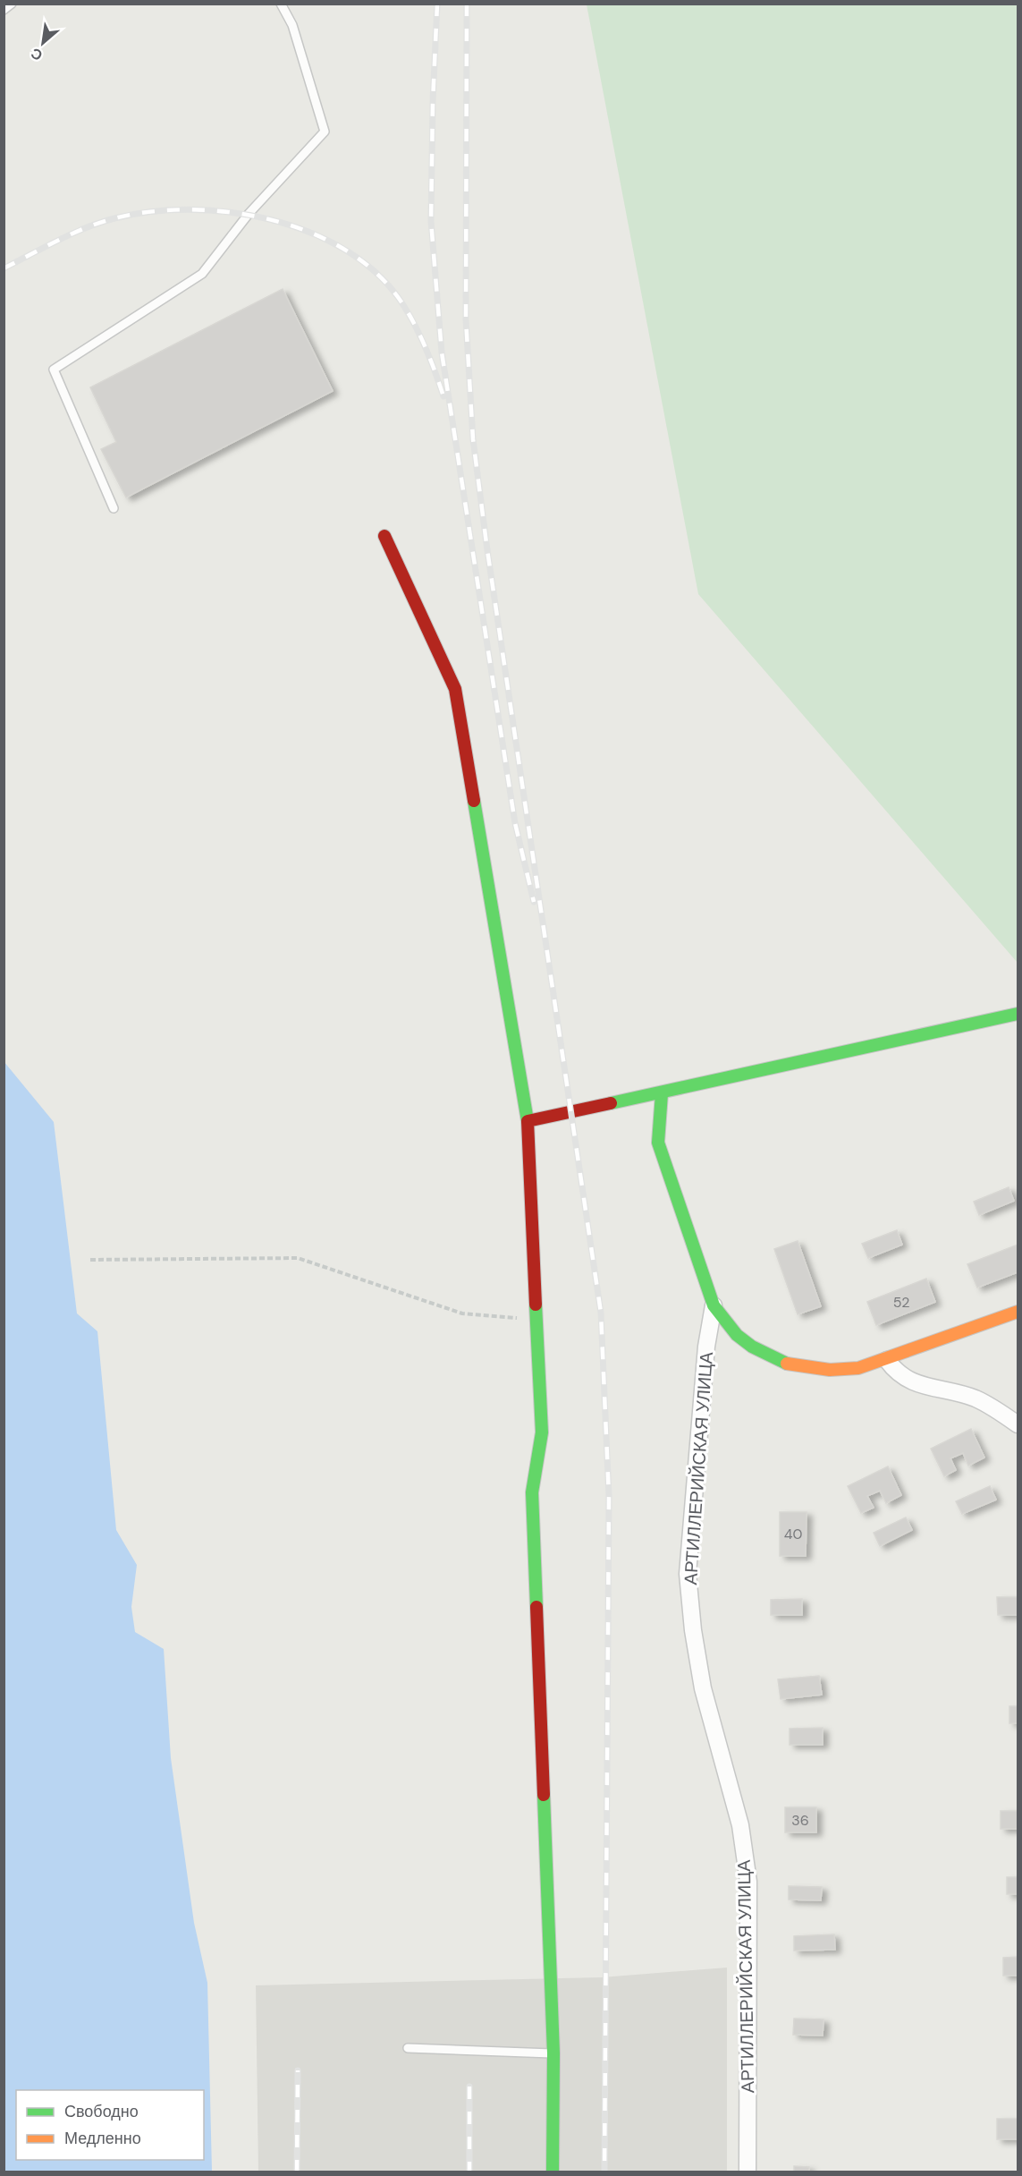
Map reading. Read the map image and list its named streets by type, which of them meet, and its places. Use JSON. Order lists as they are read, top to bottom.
{
  "streets": {
    "street": ["АРТИЛЛЕРИЙСКАЯ УЛИЦА"]
  },
  "house_numbers": ["52", "40", "36"],
  "legend": ["Свободно", "Медленно"],
  "north": "bottom left"
}
